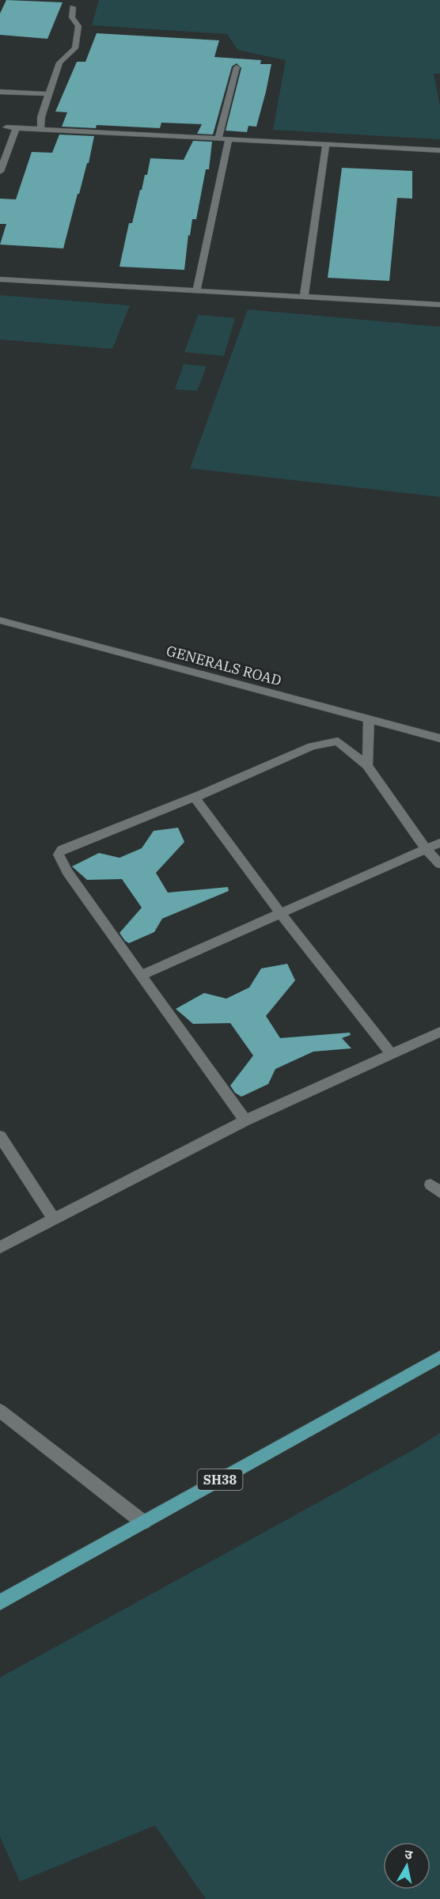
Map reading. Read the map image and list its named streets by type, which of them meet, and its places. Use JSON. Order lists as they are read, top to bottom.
{
  "streets": {
    "main road": ["SH38"],
    "street": ["GENERALS ROAD"]
  },
  "north": "top"
}
